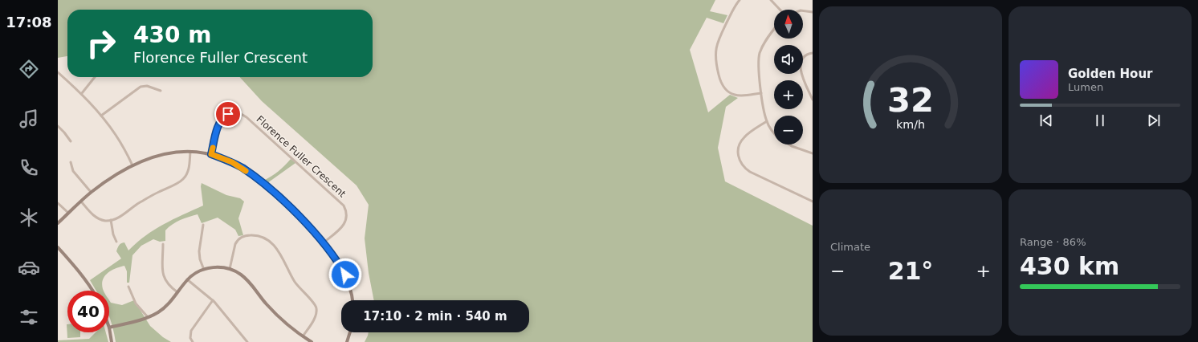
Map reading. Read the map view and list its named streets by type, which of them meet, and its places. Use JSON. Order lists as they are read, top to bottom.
{
  "streets": {
    "street": ["Florence Fuller Crescent"]
  },
  "north": "top",
  "page": {
    "tabs": "17:08",
    "map_buttons": ["+", "−"],
    "turn": ["430 m", "Florence Fuller Crescent"],
    "song": ["Golden Hour", "Lumen"],
    "tile": [
      "Climate",
      ["Range · 86%", "430 km"]
    ],
    "heat": ["−", "21°", "+"],
    "limit": "40",
    "trip": "17:10 · 2 min · 540 m",
    "gauge": ["32", "km/h"]
  }
}
